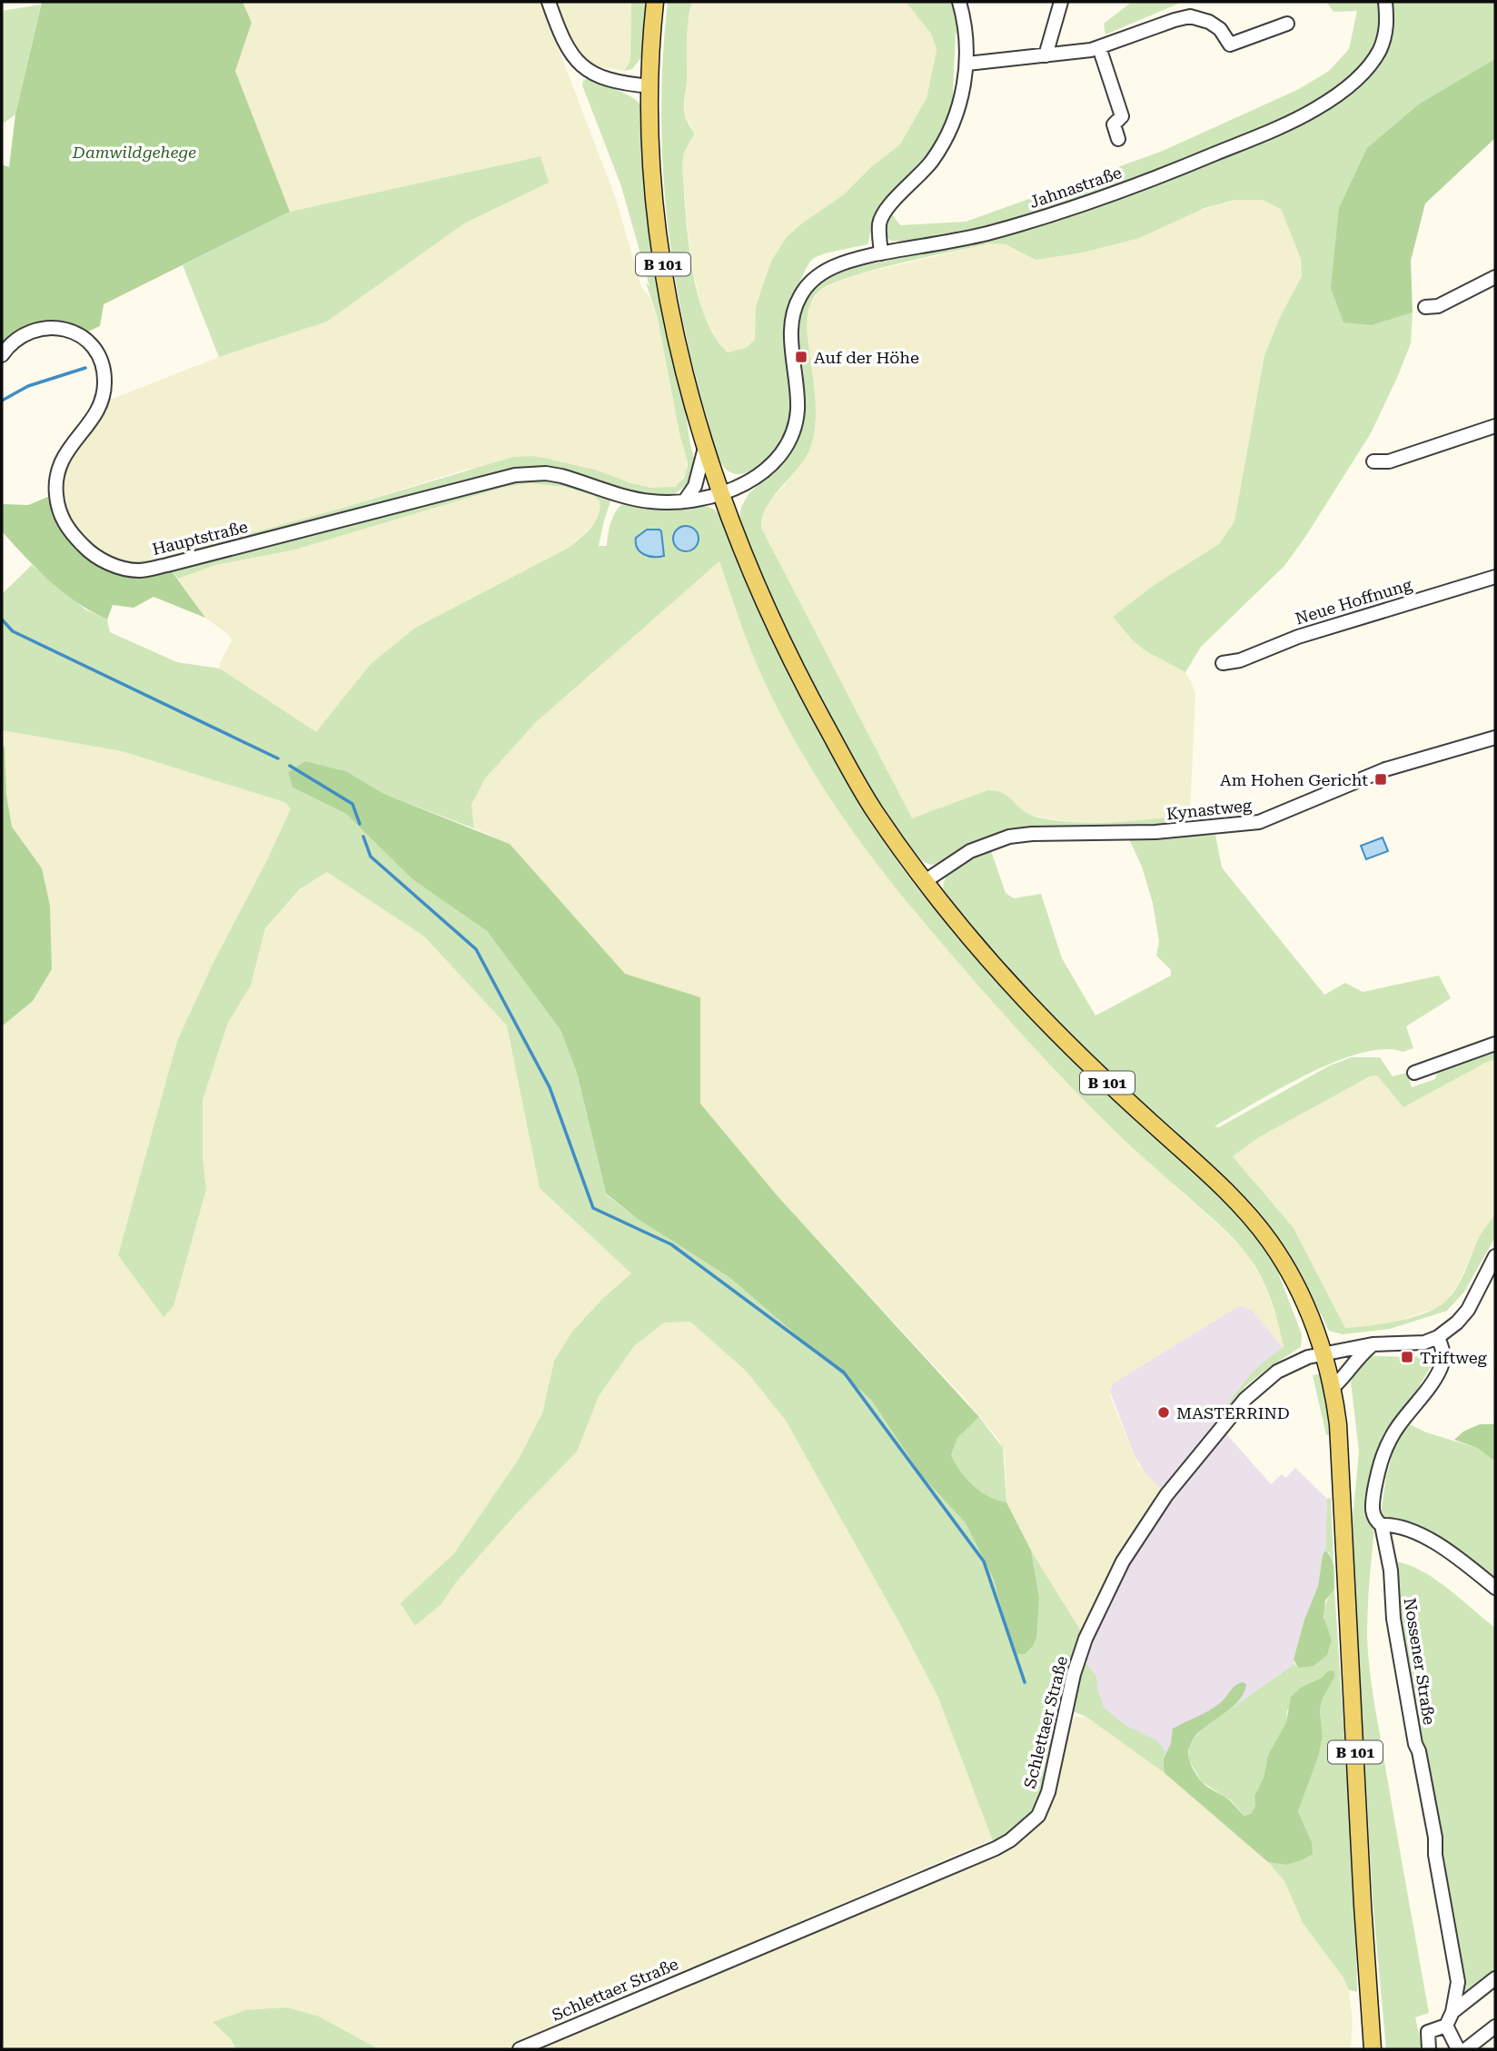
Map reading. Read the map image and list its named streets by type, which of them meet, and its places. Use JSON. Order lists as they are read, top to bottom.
{
  "streets": {
    "main road": ["B 101"],
    "street": [
      "Jahnastraße",
      "Hauptstraße",
      "Neue Hoffnung",
      "Kynastweg",
      "Nossener Straße",
      "Schlettaer Straße"
    ]
  },
  "crossings": [
    ["Jahnastraße", "B 101"],
    ["Jahnastraße", "Hauptstraße"],
    ["B 101", "Hauptstraße"],
    ["B 101", "Kynastweg"],
    ["B 101", "Schlettaer Straße"]
  ],
  "parks": ["Damwildgehege"],
  "places": {
    "transit": ["Auf der Höhe", "Am Hohen Gericht", "Triftweg"],
    "other": ["MASTERRIND"]
  }
}
